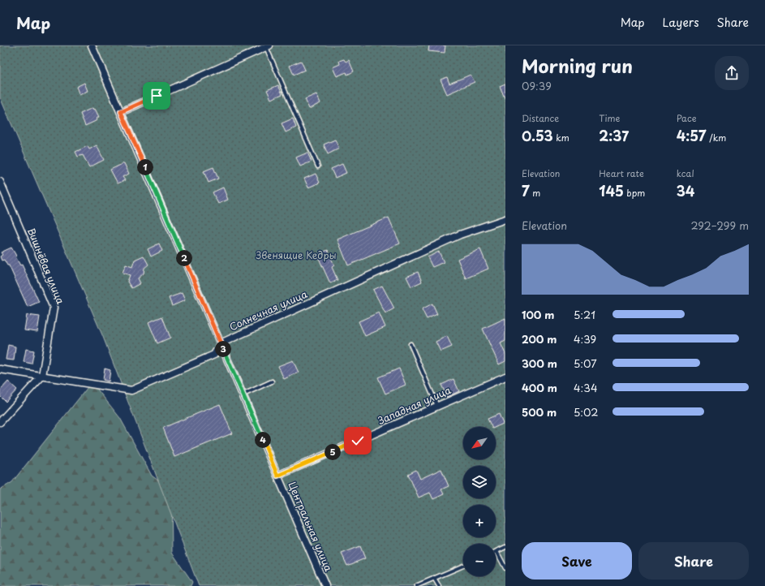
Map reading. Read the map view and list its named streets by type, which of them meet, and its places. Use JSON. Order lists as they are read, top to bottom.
{
  "streets": {
    "street": [
      "Вишнёвая улица",
      "Солнечная улица",
      "Западная улица",
      "Центральная улица"
    ]
  },
  "crossings": [
    ["Вишнёвая улица", "Солнечная улица"],
    ["Солнечная улица", "Центральная улица"],
    ["Западная улица", "Центральная улица"]
  ],
  "parks": ["Звенящие Кедры"],
  "north": "bottom left",
  "page": {
    "header": "Map",
    "nav": ["Map", "Layers", "Share"],
    "heading": ["Morning run", "09:39"],
    "stats": [
      ["Distance", "0.53 km"],
      ["Time", "2:37"],
      ["Pace", "4:57 /km"],
      ["Elevation", "7 m"],
      ["Heart rate", "145 bpm"],
      ["kcal", "34"]
    ],
    "pins": [
      "1",
      "2",
      "3",
      "4",
      "5"
    ],
    "chart": ["Elevation", "292–299 m"],
    "list": [
      {
        "name": "100 m",
        "note": "5:21"
      },
      {
        "name": "200 m",
        "note": "4:39"
      },
      {
        "name": "300 m",
        "note": "5:07"
      },
      {
        "name": "400 m",
        "note": "4:34"
      },
      {
        "name": "500 m",
        "note": "5:02"
      }
    ],
    "map_buttons": ["+", "−"],
    "buttons": ["Save", "Share"]
  }
}
